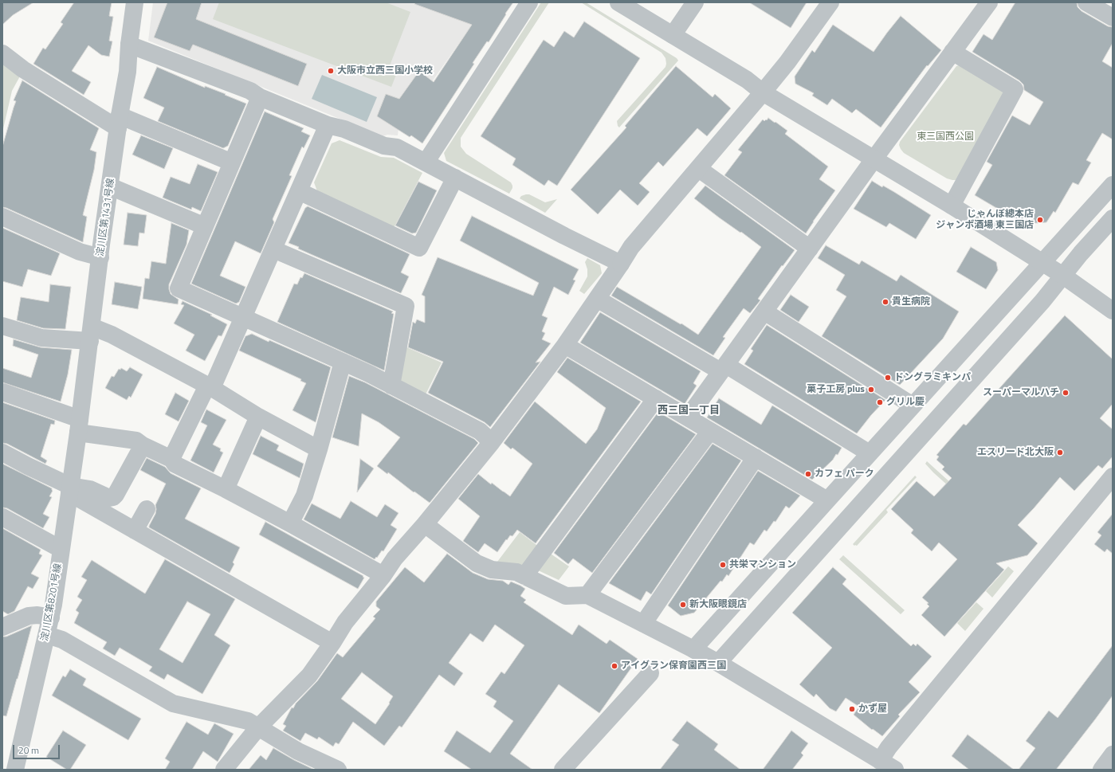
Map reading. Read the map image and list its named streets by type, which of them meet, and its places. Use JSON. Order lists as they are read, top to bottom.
{
  "streets": {
    "street": ["淀川区第1431号線", "淀川区第8201号線"]
  },
  "crossings": [
    ["淀川区第1431号線", "淀川区第8201号線"]
  ],
  "districts": ["西三国一丁目"],
  "parks": ["東三国西公園"],
  "places": [
    "大阪市立西三国小学校",
    "じゃんぼ總本店 ジャンボ酒場 東三国店",
    "貴生病院",
    "ドングラミキンパ",
    "菓子工房 plus",
    "スーパーマルハチ",
    "グリル慶",
    "エスリード北大阪",
    "カフェ パーク",
    "共栄マンション",
    "新大阪眼鏡店",
    "アイグラン保育園西三国",
    "かず屋"
  ],
  "scale_bar": "20 m"
}
